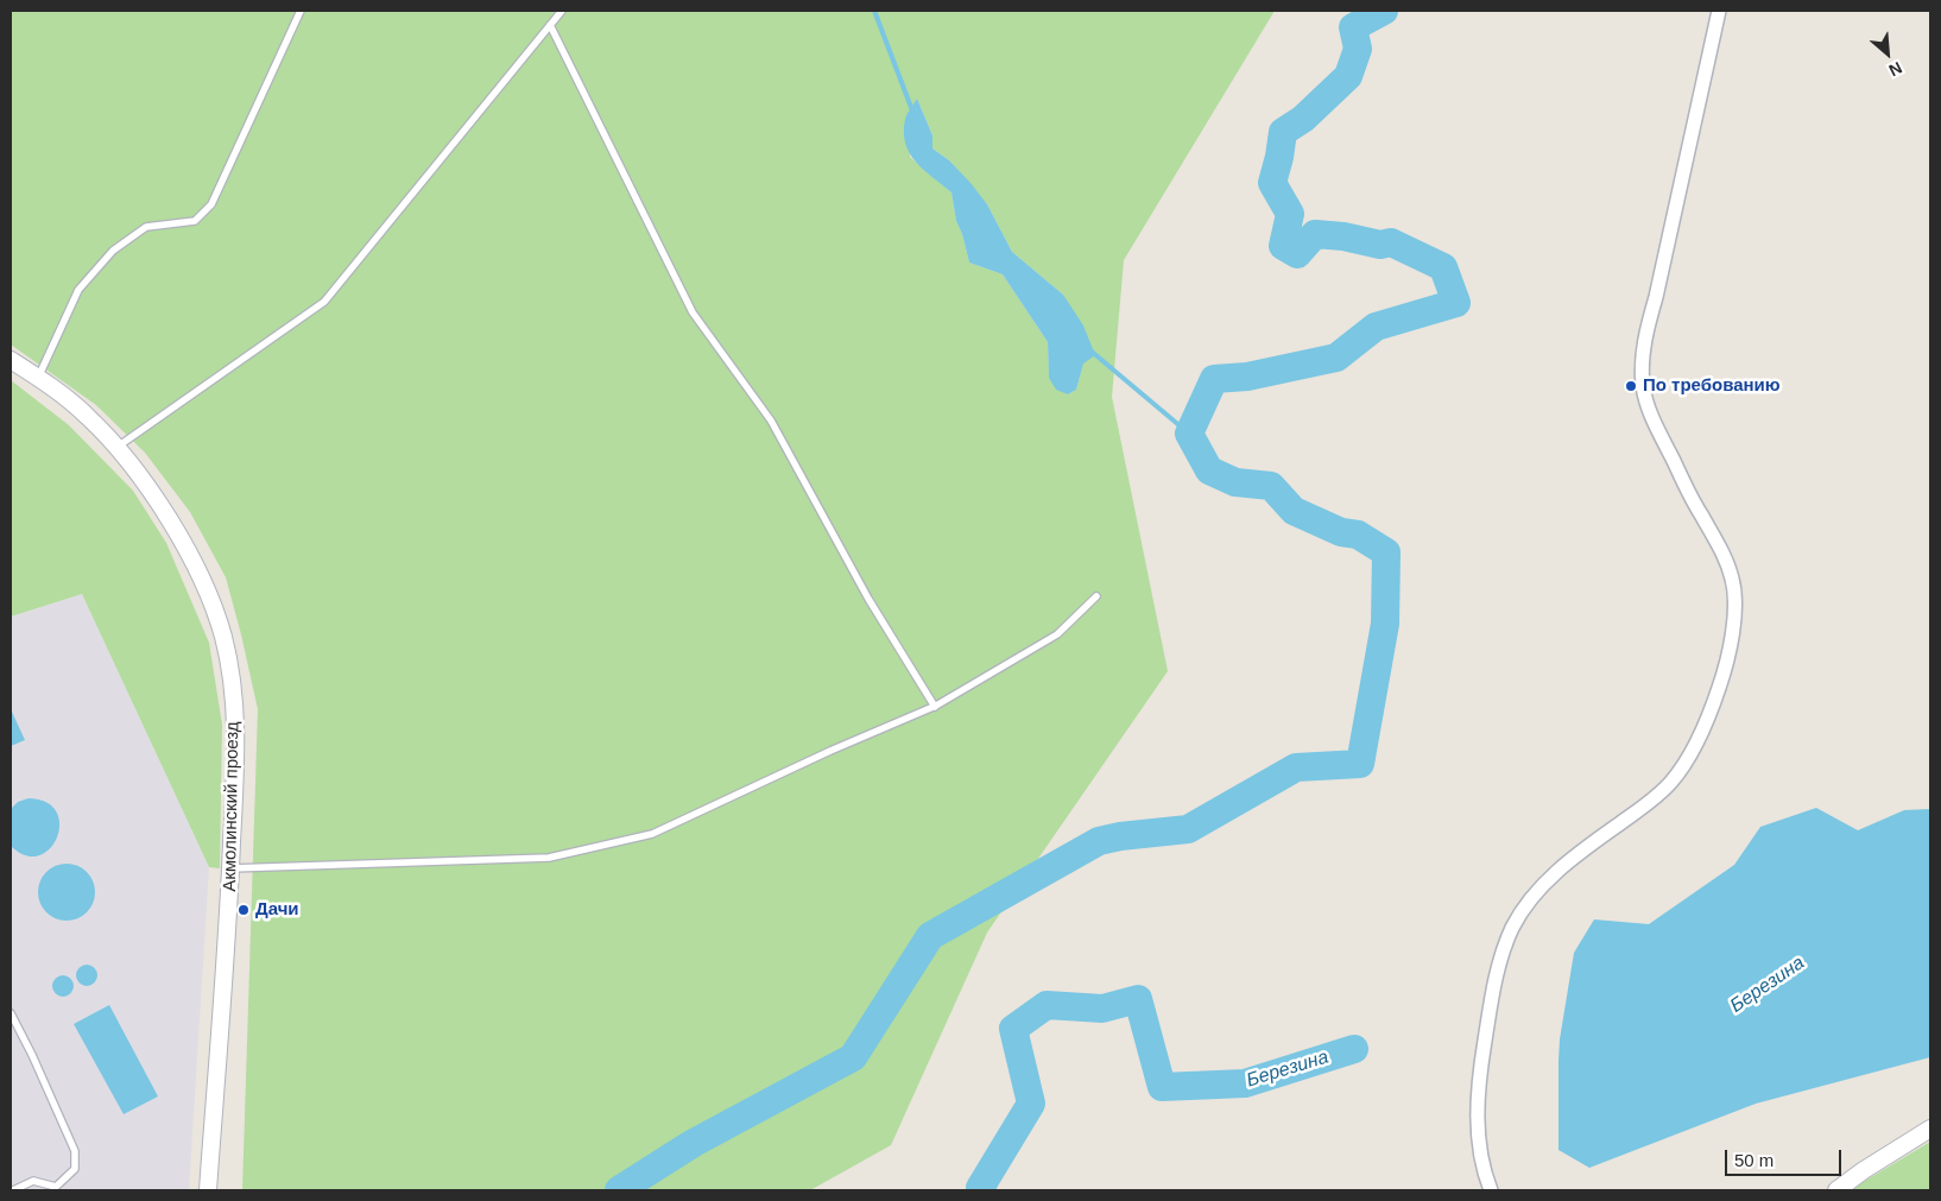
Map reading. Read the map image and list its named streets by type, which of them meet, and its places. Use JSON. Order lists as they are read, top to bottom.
{
  "streets": {
    "street": ["Акмолинский проезд"]
  },
  "water": ["Березина"],
  "places": ["По требованию", "Дачи"],
  "scale_bar": "50 m",
  "north": "bottom right"
}
